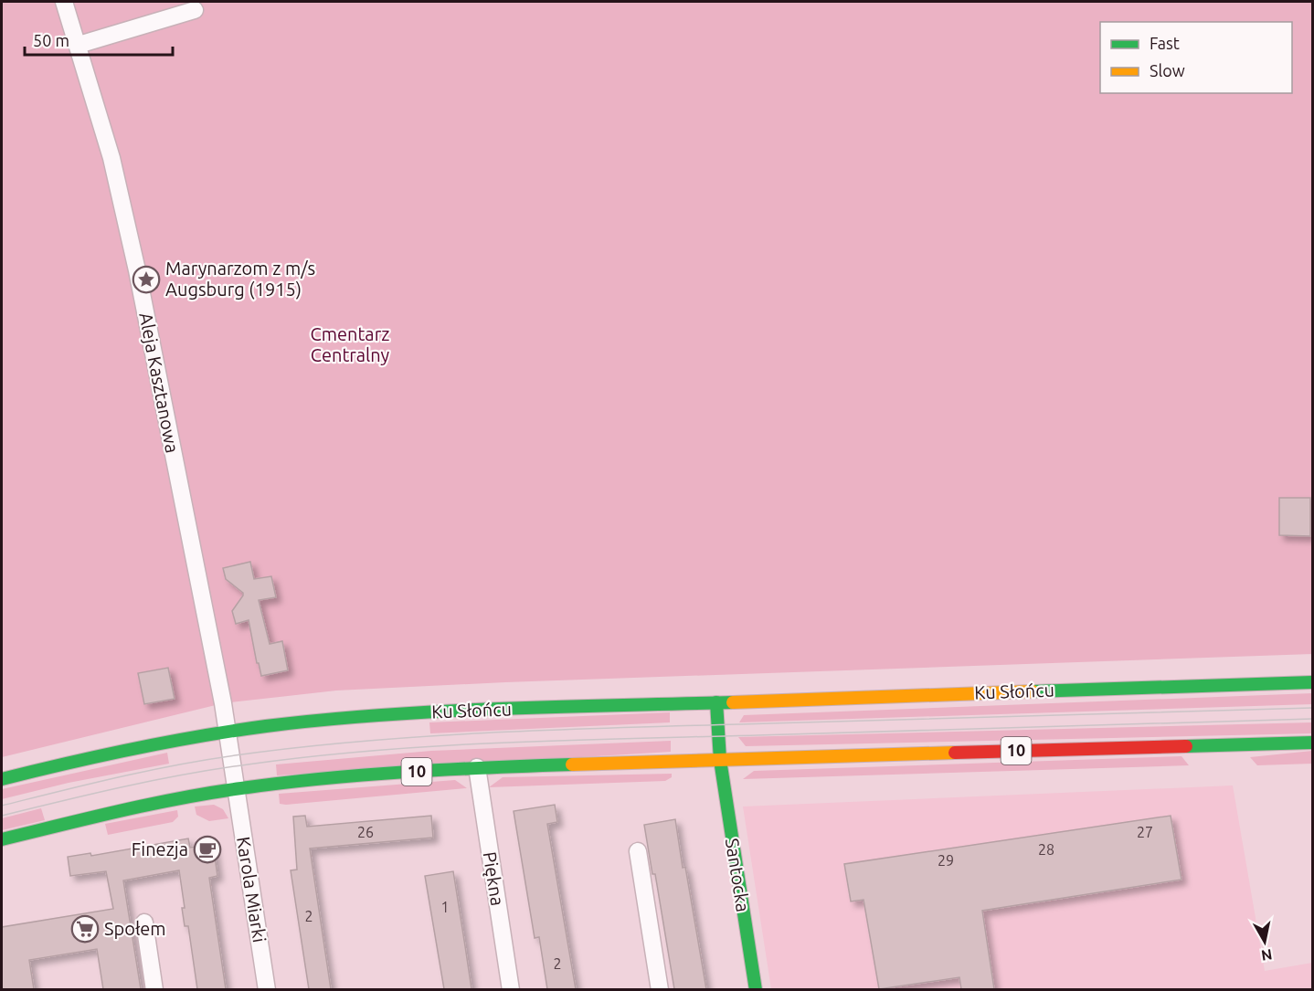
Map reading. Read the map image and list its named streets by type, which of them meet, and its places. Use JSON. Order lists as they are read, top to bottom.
{
  "streets": {
    "main road": ["Ku Słońcu", "10", "Santocka"],
    "street": ["Aleja Kasztanowa", "Piękna", "Karola Miarki"]
  },
  "crossings": [
    ["Aleja Kasztanowa", "Ku Słońcu"],
    ["10", "Santocka"],
    ["10", "Piękna"],
    ["10", "Karola Miarki"]
  ],
  "parks": ["Cmentarz Centralny"],
  "places": {
    "place": ["Marynarzom z m/s Augsburg (1915)"],
    "cafe": ["Finezja"],
    "supermarket": ["Społem"]
  },
  "house_numbers": [
    "26",
    "27",
    "28",
    "29",
    "1",
    "2",
    "2"
  ],
  "legend": ["Fast", "Slow"],
  "scale_bar": "50 m",
  "north": "bottom"
}
